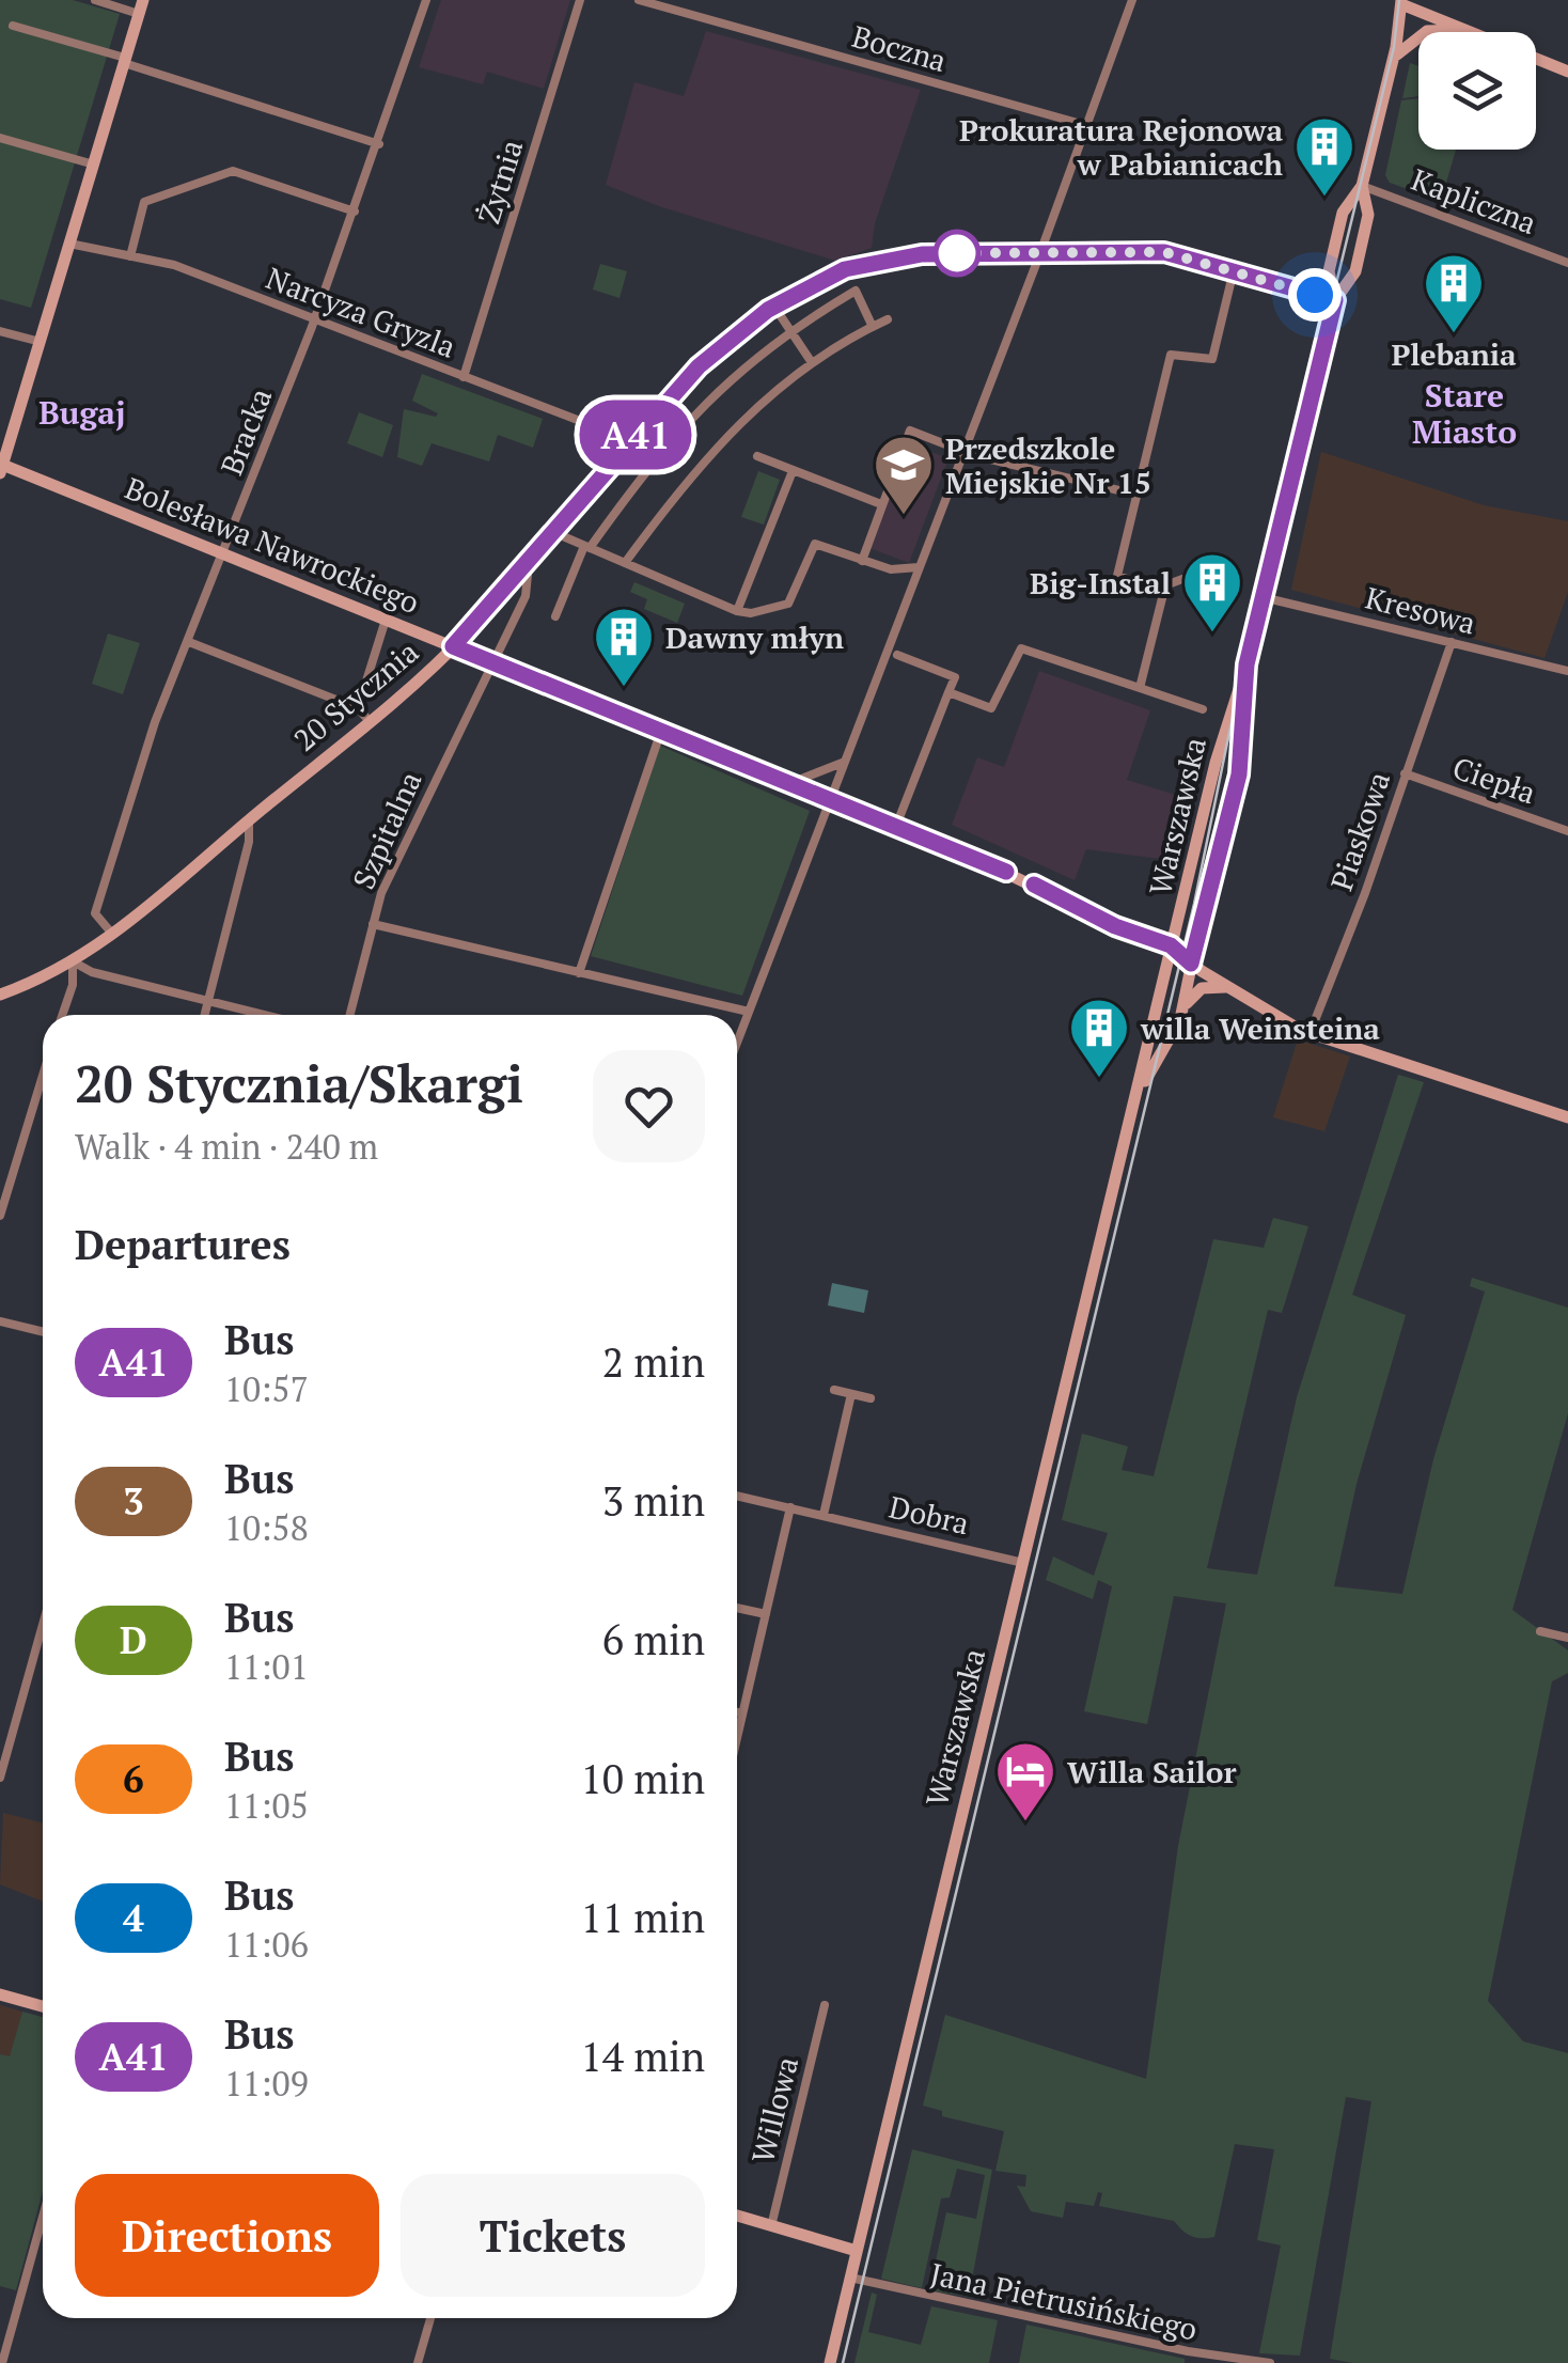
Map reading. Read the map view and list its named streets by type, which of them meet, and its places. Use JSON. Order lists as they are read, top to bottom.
{
  "streets": {
    "street": [
      "Boczna",
      "Żytnia",
      "Kapliczna",
      "Narcyza Gryzla",
      "Bracka",
      "Bolesława Nawrockiego",
      "Kresowa",
      "20 Stycznia",
      "Ciepła",
      "Warszawska",
      "Szpitalna",
      "Piaskowa",
      "Dobra",
      "Willowa",
      "Jana Pietrusińskiego"
    ]
  },
  "crossings": [
    ["Żytnia", "Narcyza Gryzla"],
    ["Kapliczna", "Warszawska"],
    ["Narcyza Gryzla", "Bracka"],
    ["Narcyza Gryzla", "20 Stycznia"],
    ["Bracka", "Bolesława Nawrockiego"],
    ["Bracka", "20 Stycznia"],
    ["Bolesława Nawrockiego", "20 Stycznia"],
    ["Bolesława Nawrockiego", "Warszawska"],
    ["Bolesława Nawrockiego", "Szpitalna"],
    ["Kresowa", "Warszawska"],
    ["Kresowa", "Piaskowa"],
    ["20 Stycznia", "Warszawska"],
    ["20 Stycznia", "Szpitalna"],
    ["Ciepła", "Piaskowa"],
    ["Warszawska", "Dobra"],
    ["Warszawska", "Jana Pietrusińskiego"]
  ],
  "districts": ["Stare Miasto", "Bugaj"],
  "places": {
    "building": [
      "Prokuratura Rejonowa w Pabianicach",
      "Plebania",
      "Big-Instal",
      "Dawny młyn",
      "willa Weinsteina"
    ],
    "school or university": ["Przedszkole Miejskie Nr 15"],
    "hotel": ["Willa Sailor"]
  },
  "lines": ["bus line A41"],
  "page": {
    "on_map": "A41",
    "heading": [
      ["20 Stycznia/Skargi", "Walk · 4 min · 240 m"],
      "Departures"
    ],
    "list": [
      {
        "mark": "A41",
        "name": "Bus",
        "note": "10:57",
        "value": "2 min"
      },
      {
        "mark": "3",
        "name": "Bus",
        "note": "10:58",
        "value": "3 min"
      },
      {
        "mark": "D",
        "name": "Bus",
        "note": "11:01",
        "value": "6 min"
      },
      {
        "mark": "6",
        "name": "Bus",
        "note": "11:05",
        "value": "10 min"
      },
      {
        "mark": "4",
        "name": "Bus",
        "note": "11:06",
        "value": "11 min"
      },
      {
        "mark": "A41",
        "name": "Bus",
        "note": "11:09",
        "value": "14 min"
      }
    ],
    "buttons": ["Directions", "Tickets"]
  }
}
